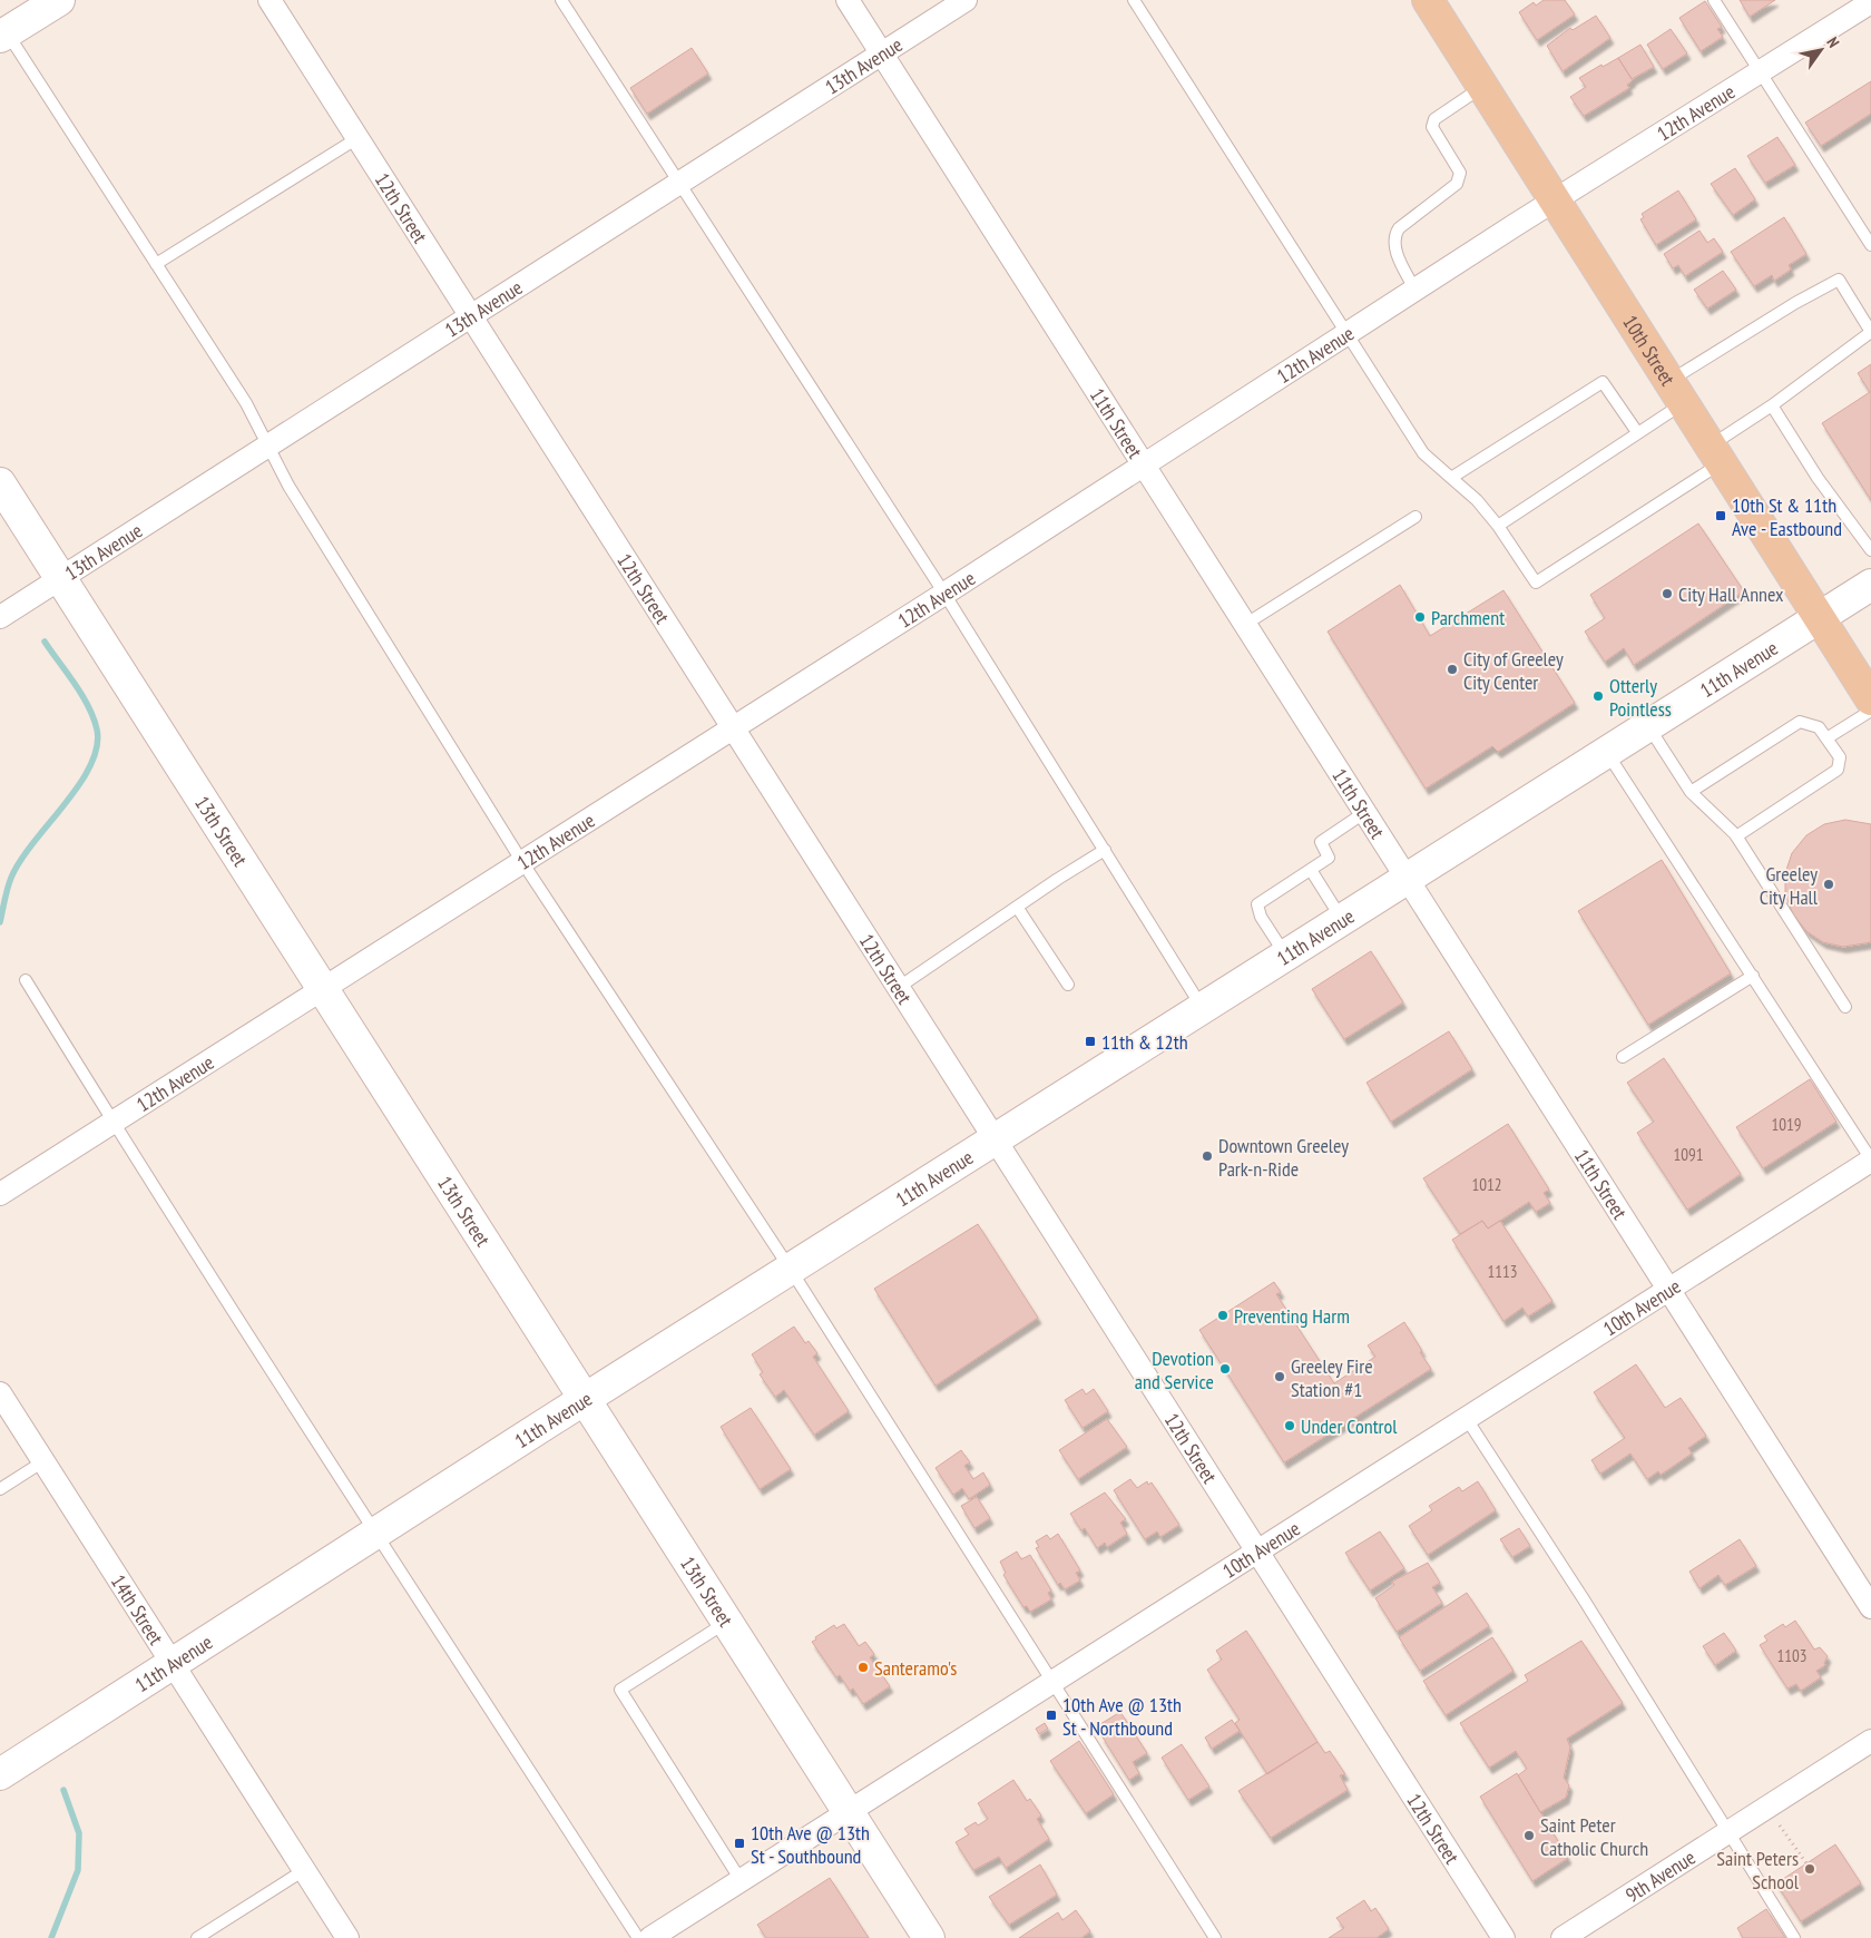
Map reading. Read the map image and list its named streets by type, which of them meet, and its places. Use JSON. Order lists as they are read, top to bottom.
{
  "streets": {
    "main road": ["10th Street", "11th Avenue", "13th Street"],
    "street": [
      "13th Avenue",
      "12th Avenue",
      "12th Street",
      "11th Street",
      "10th Avenue",
      "14th Street",
      "9th Avenue"
    ]
  },
  "crossings": [
    ["13th Avenue", "12th Street"],
    ["13th Avenue", "11th Street"],
    ["13th Avenue", "13th Street"],
    ["12th Avenue", "12th Street"],
    ["12th Avenue", "10th Street"],
    ["12th Avenue", "11th Street"],
    ["12th Avenue", "13th Street"],
    ["12th Street", "11th Avenue"],
    ["12th Street", "10th Avenue"],
    ["10th Street", "11th Avenue"],
    ["11th Street", "11th Avenue"],
    ["11th Street", "10th Avenue"],
    ["11th Avenue", "13th Street"],
    ["11th Avenue", "14th Street"],
    ["13th Street", "10th Avenue"]
  ],
  "places": {
    "transit": [
      "10th St & 11th Ave - Eastbound",
      "11th & 12th",
      "10th Ave @ 13th St - Northbound",
      "10th Ave @ 13th St - Southbound"
    ],
    "other": [
      "City Hall Annex",
      "Parchment",
      "City of Greeley City Center",
      "Otterly Pointless",
      "Greeley City Hall",
      "Downtown Greeley Park-n-Ride",
      "Preventing Harm",
      "Devotion and Service",
      "Greeley Fire Station #1",
      "Under Control",
      "Santeramo's",
      "Saint Peter Catholic Church",
      "Saint Peters School"
    ]
  },
  "house_numbers": [
    "1019",
    "1091",
    "1012",
    "1113",
    "1103"
  ],
  "north": "top right"
}
